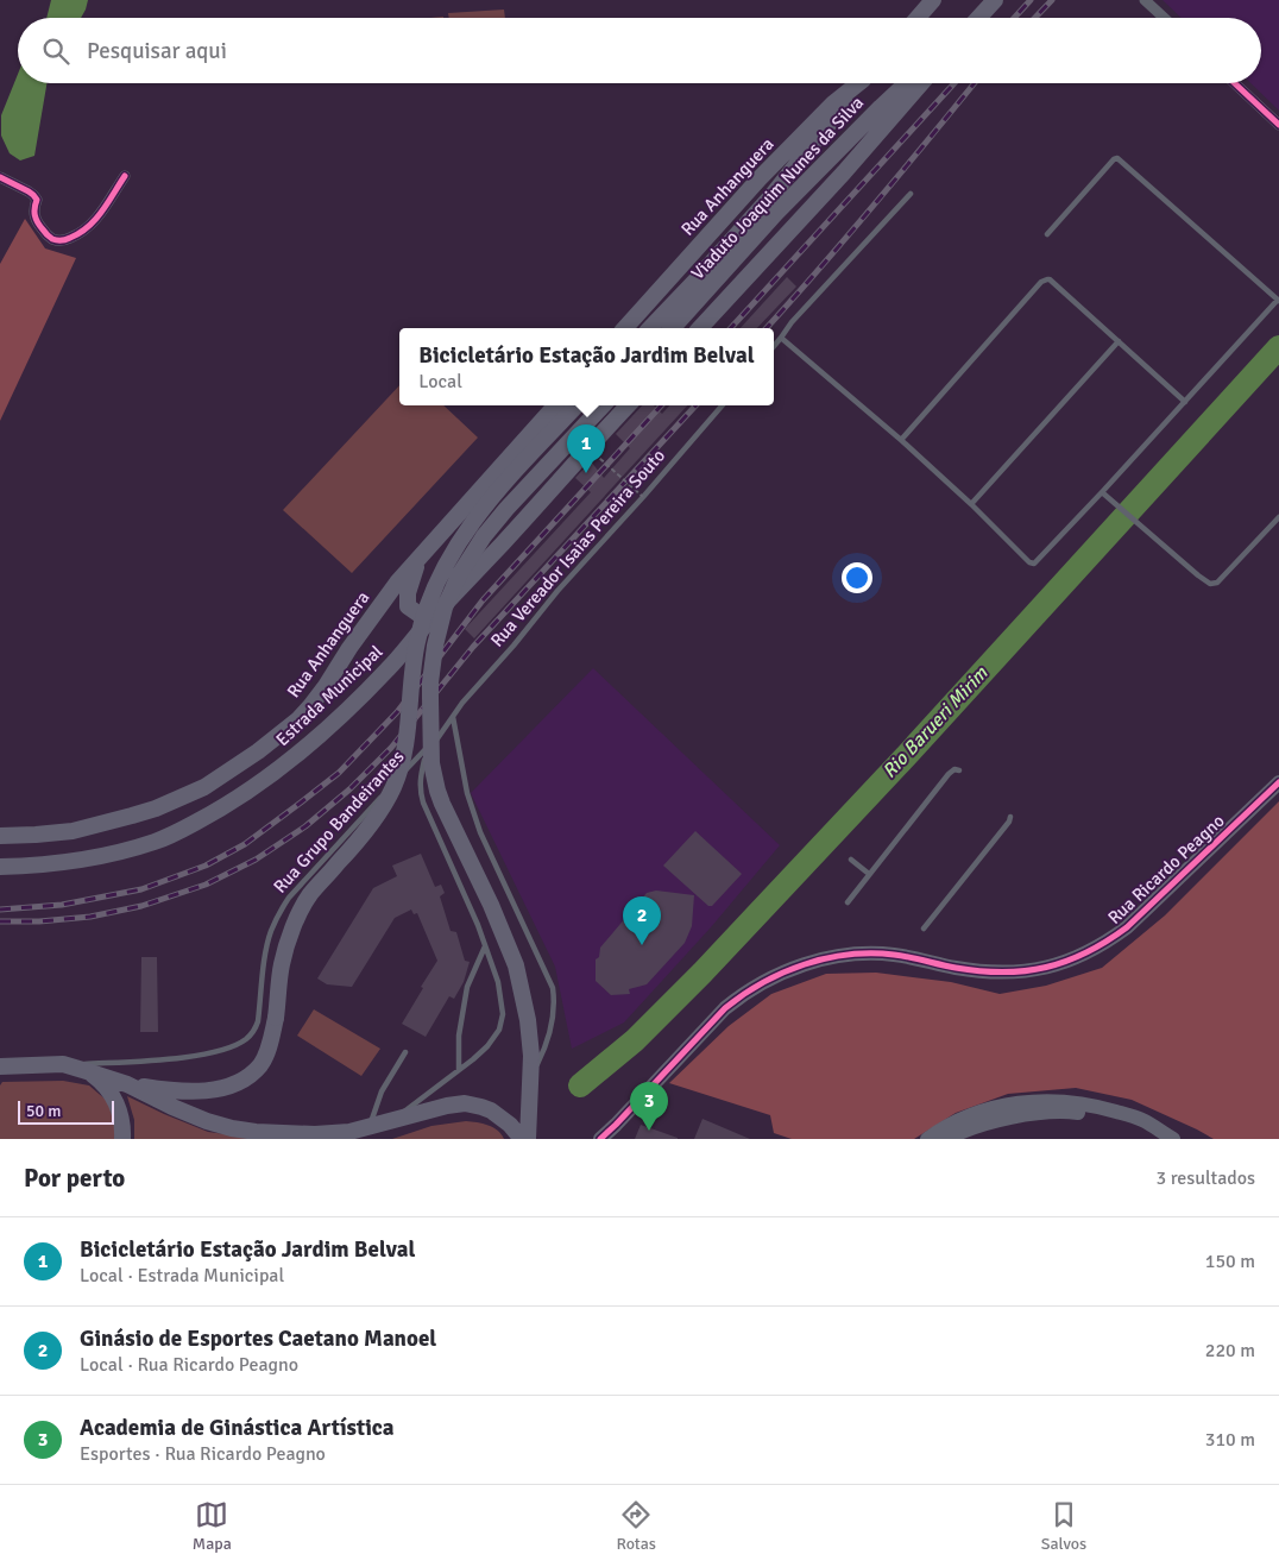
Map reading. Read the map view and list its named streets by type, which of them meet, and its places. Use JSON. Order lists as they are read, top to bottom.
{
  "streets": {
    "main road": ["Rua Anhanguera", "Viaduto Joaquim Nunes da Silva", "Estrada Municipal"],
    "street": ["Rua Ricardo Peagno"],
    "lane": ["Rua Vereador Isaias Pereira Souto", "Rua Grupo Bandeirantes"]
  },
  "crossings": [
    ["Rua Vereador Isaias Pereira Souto", "Rua Grupo Bandeirantes"]
  ],
  "water": ["Rio Barueri Mirim"],
  "scale_bar": "50 m",
  "page": {
    "search": "Pesquisar aqui",
    "popup": ["Bicicletário Estação Jardim Belval", "Local"],
    "pins": ["1", "2", "3"],
    "scale": "50 m",
    "heading": ["Por perto", "3 resultados"],
    "list": [
      {
        "mark": "1",
        "name": "Bicicletário Estação Jardim Belval",
        "note": "Local · Estrada Municipal",
        "value": "150 m"
      },
      {
        "mark": "2",
        "name": "Ginásio de Esportes Caetano Manoel",
        "note": "Local · Rua Ricardo Peagno",
        "value": "220 m"
      },
      {
        "mark": "3",
        "name": "Academia de Ginástica Artística",
        "note": "Esportes · Rua Ricardo Peagno",
        "value": "310 m"
      }
    ],
    "nav": ["Mapa", "Rotas", "Salvos"]
  }
}
